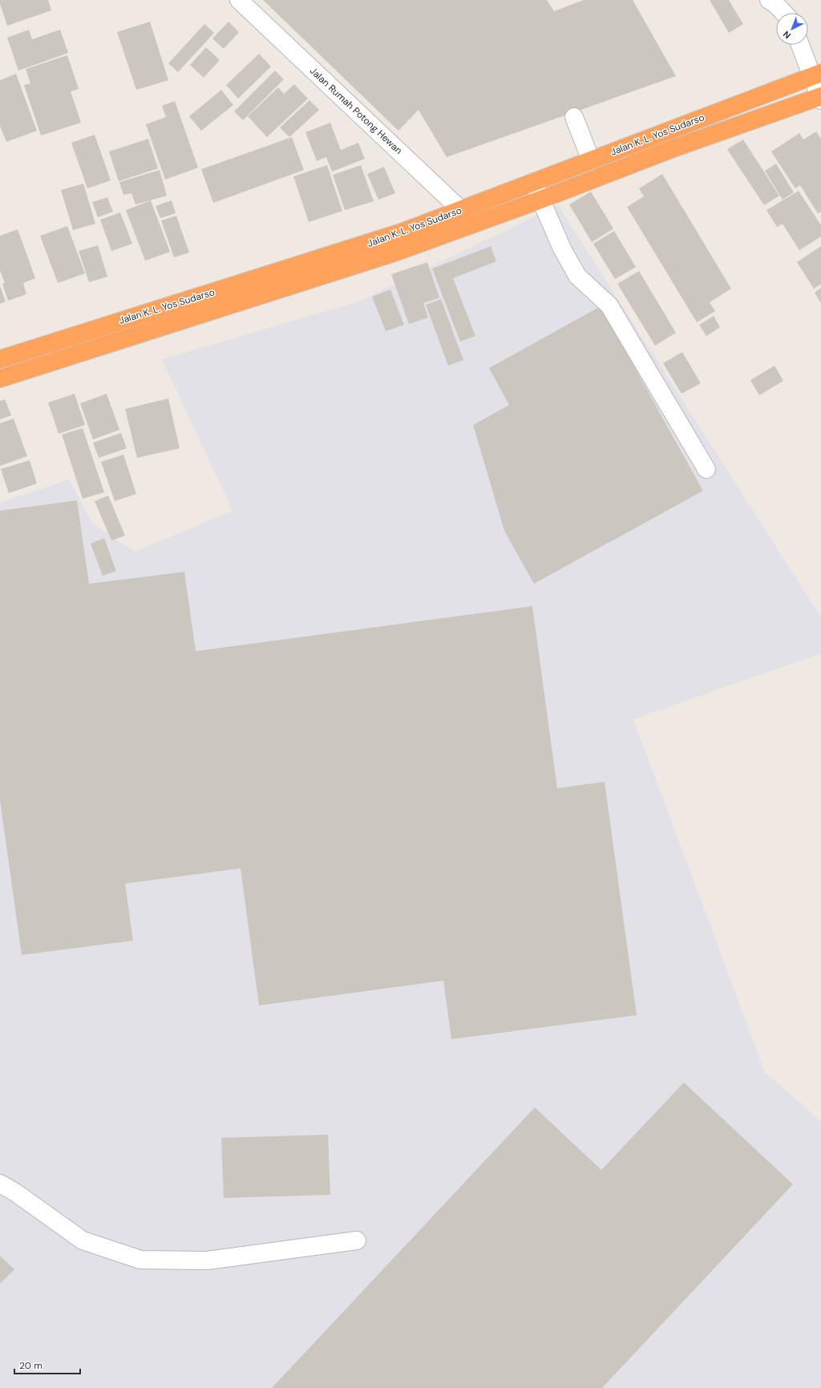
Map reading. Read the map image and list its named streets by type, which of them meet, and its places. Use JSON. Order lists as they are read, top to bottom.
{
  "streets": {
    "highway": ["Jalan K. L. Yos Sudarso"],
    "street": ["Jalan Rumah Potong Hewan"]
  },
  "crossings": [
    ["Jalan Rumah Potong Hewan", "Jalan K. L. Yos Sudarso"]
  ],
  "scale_bar": "20 m",
  "north": "bottom left"
}
